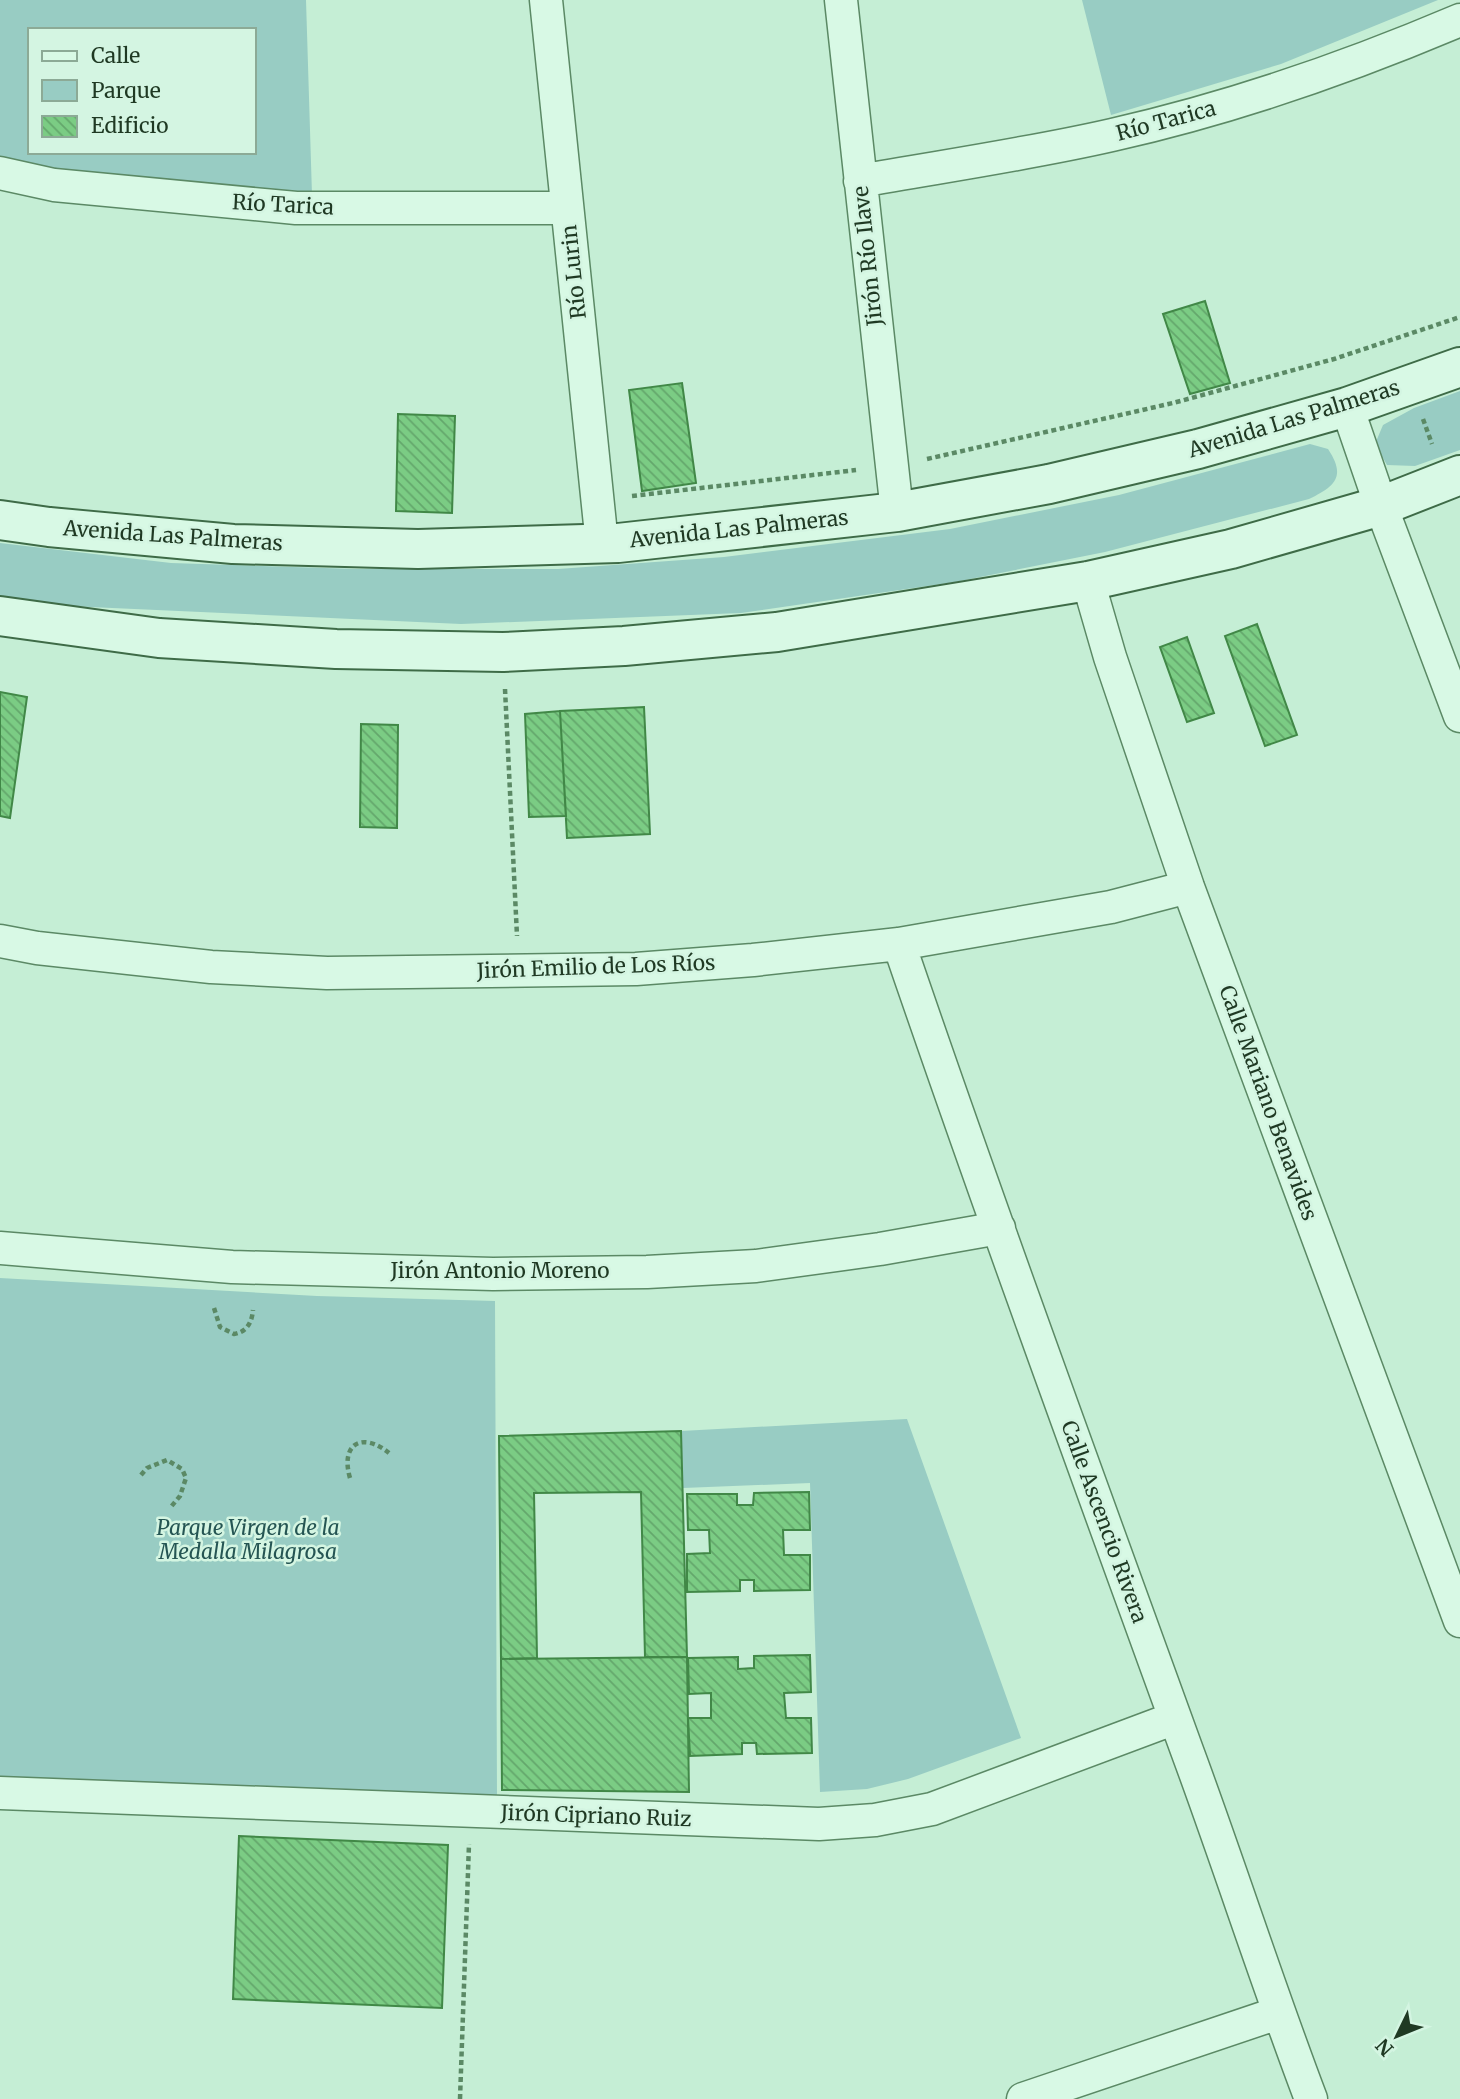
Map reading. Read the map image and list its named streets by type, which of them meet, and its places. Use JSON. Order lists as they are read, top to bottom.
{
  "streets": {
    "main road": ["Avenida Las Palmeras"],
    "street": [
      "Río Tarica",
      "Jirón Río Ilave",
      "Río Lurin",
      "Jirón Emilio de Los Ríos",
      "Calle Mariano Benavides",
      "Jirón Antonio Moreno",
      "Calle Ascencio Rivera",
      "Jirón Cipriano Ruiz"
    ]
  },
  "crossings": [
    ["Río Tarica", "Jirón Río Ilave"],
    ["Río Tarica", "Río Lurin"],
    ["Jirón Río Ilave", "Avenida Las Palmeras"],
    ["Río Lurin", "Avenida Las Palmeras"],
    ["Jirón Emilio de Los Ríos", "Calle Mariano Benavides"],
    ["Jirón Emilio de Los Ríos", "Calle Ascencio Rivera"],
    ["Jirón Antonio Moreno", "Calle Ascencio Rivera"],
    ["Calle Ascencio Rivera", "Jirón Cipriano Ruiz"]
  ],
  "parks": ["Parque Virgen de la Medalla Milagrosa"],
  "legend": ["Calle", "Parque", "Edificio"],
  "north": "bottom left"
}
